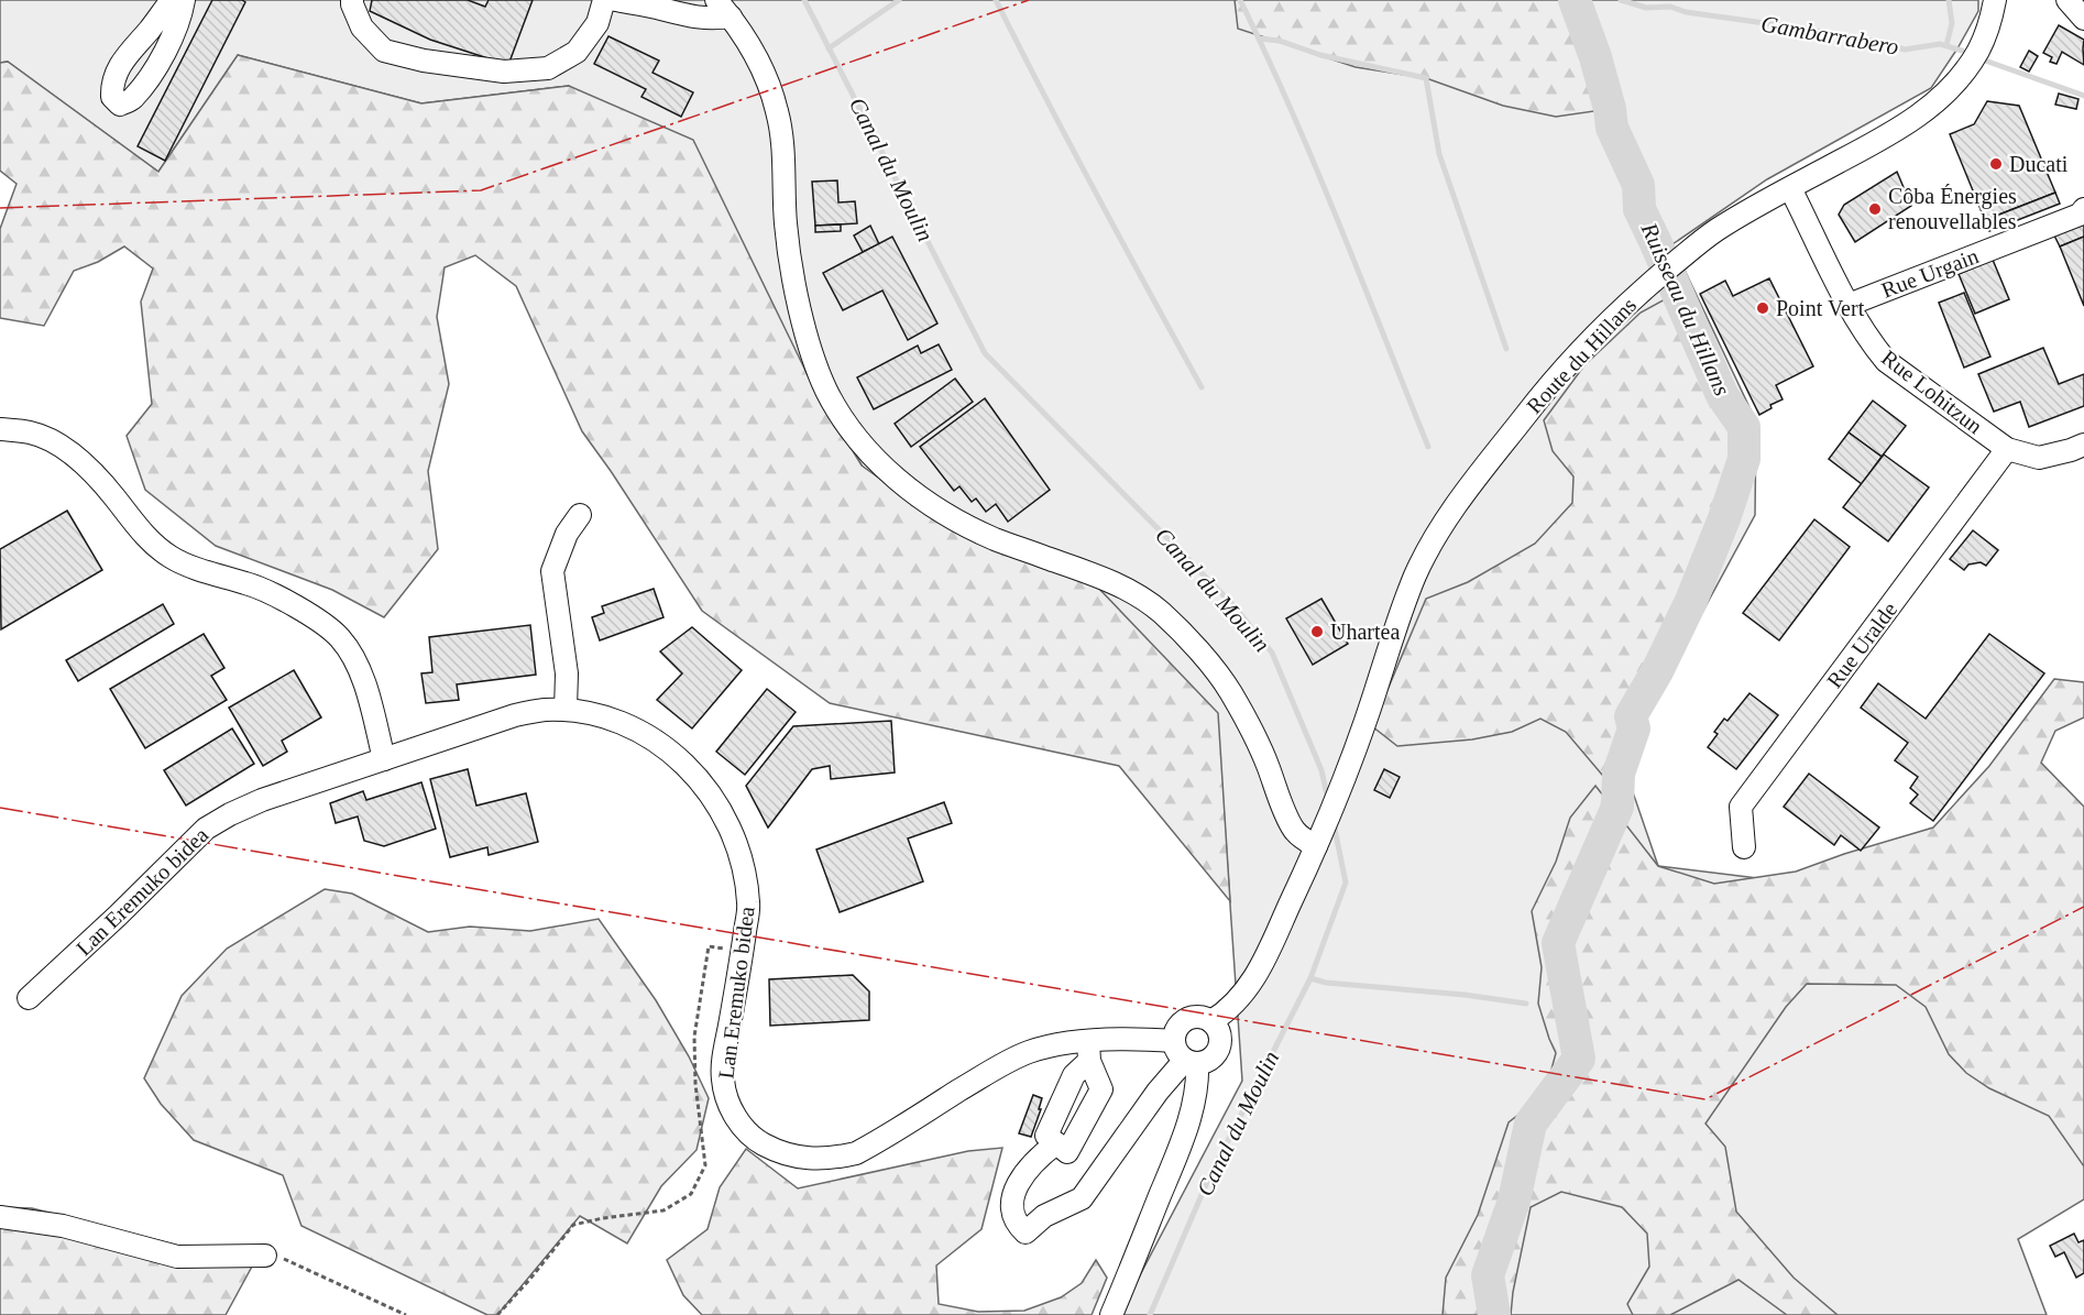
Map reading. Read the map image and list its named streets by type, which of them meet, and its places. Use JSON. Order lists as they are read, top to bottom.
{
  "streets": {
    "street": [
      "Rue Urgain",
      "Route du Hillans",
      "Rue Lohitzun",
      "Rue Uralde",
      "Lan Eremuko bidea"
    ]
  },
  "crossings": [
    ["Rue Urgain", "Rue Lohitzun"],
    ["Route du Hillans", "Rue Lohitzun"],
    ["Route du Hillans", "Lan Eremuko bidea"],
    ["Rue Lohitzun", "Rue Uralde"]
  ],
  "water": ["Gambarrabero", "Canal du Moulin", "Ruisseau du Hillans"],
  "places": [
    "Ducati",
    "Côba Énergies renouvellables",
    "Point Vert",
    "Uhartea"
  ]
}
